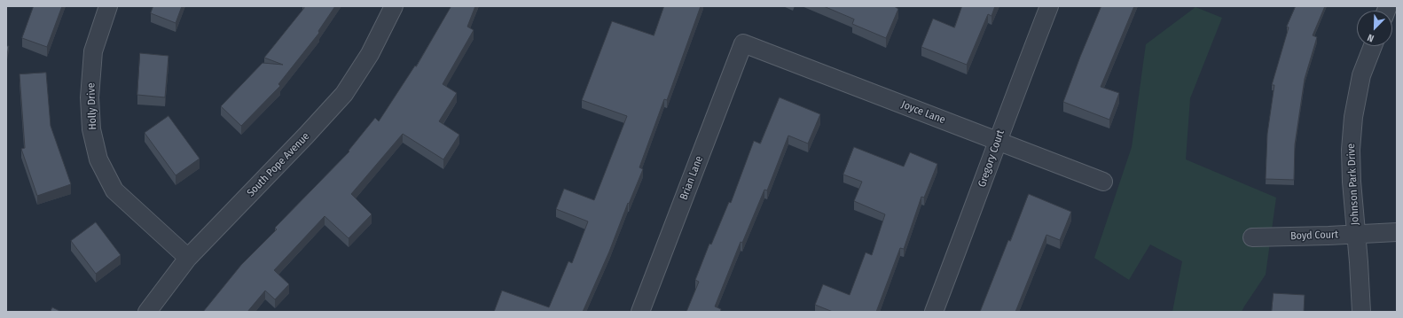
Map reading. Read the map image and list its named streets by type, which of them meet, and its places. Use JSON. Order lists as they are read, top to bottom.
{
  "streets": {
    "street": [
      "Holly Drive",
      "Joyce Lane",
      "Gregory Court",
      "South Pope Avenue",
      "Brian Lane",
      "Johnson Park Drive",
      "Boyd Court"
    ]
  },
  "crossings": [
    ["Holly Drive", "South Pope Avenue"],
    ["Joyce Lane", "Gregory Court"],
    ["Joyce Lane", "Brian Lane"],
    ["Johnson Park Drive", "Boyd Court"]
  ],
  "north": "bottom left"
}
